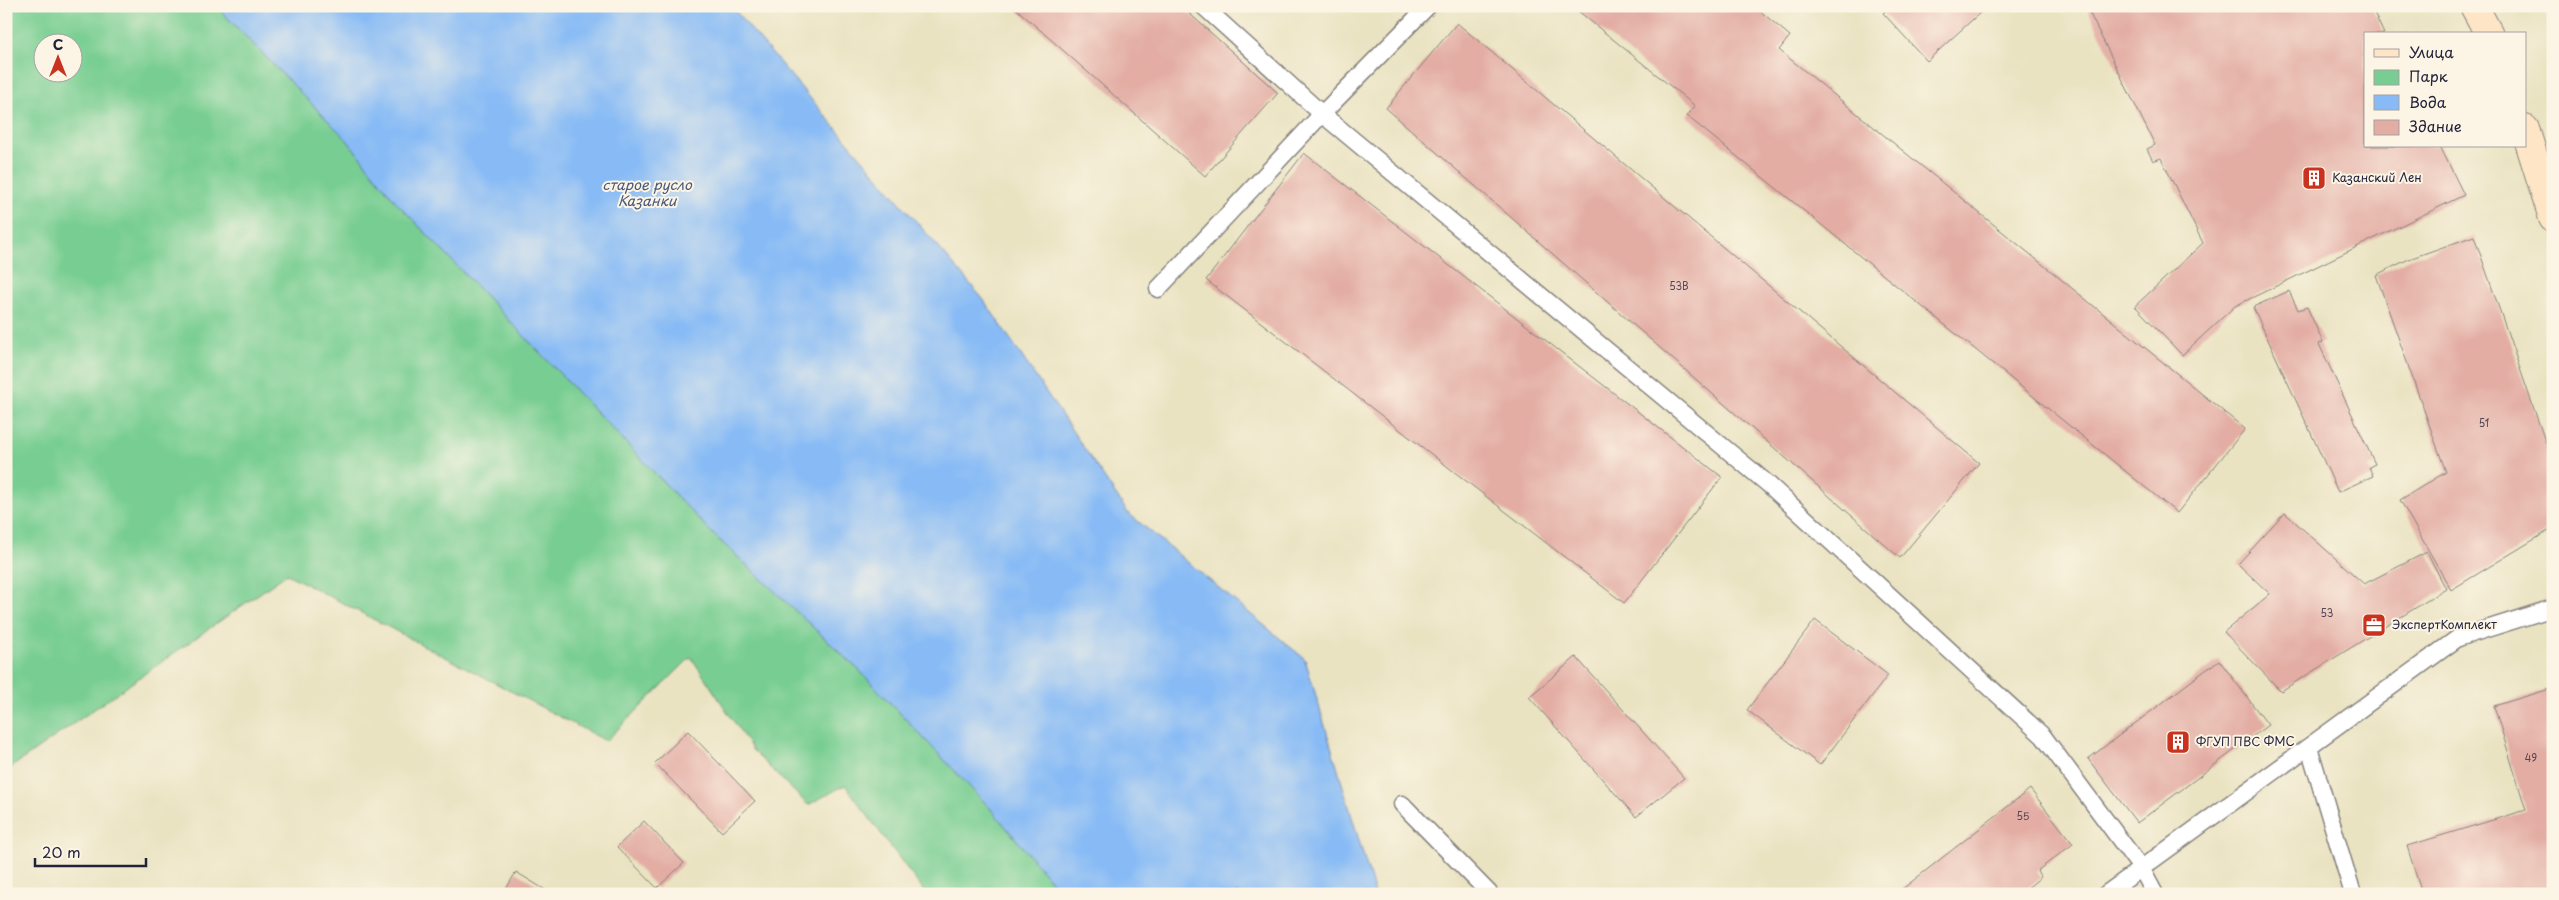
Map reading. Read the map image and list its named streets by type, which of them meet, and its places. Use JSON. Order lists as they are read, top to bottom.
{
  "water": ["старое русло Казанки"],
  "places": {
    "building": ["Казанский Лен", "ФГУП ПВС ФМС"],
    "office": ["ЭкспертКомплект"]
  },
  "house_numbers": [
    "53В",
    "51",
    "53",
    "49",
    "55"
  ],
  "legend": [
    "Улица",
    "Парк",
    "Вода",
    "Здание"
  ],
  "scale_bar": "20 m",
  "north": "top"
}
